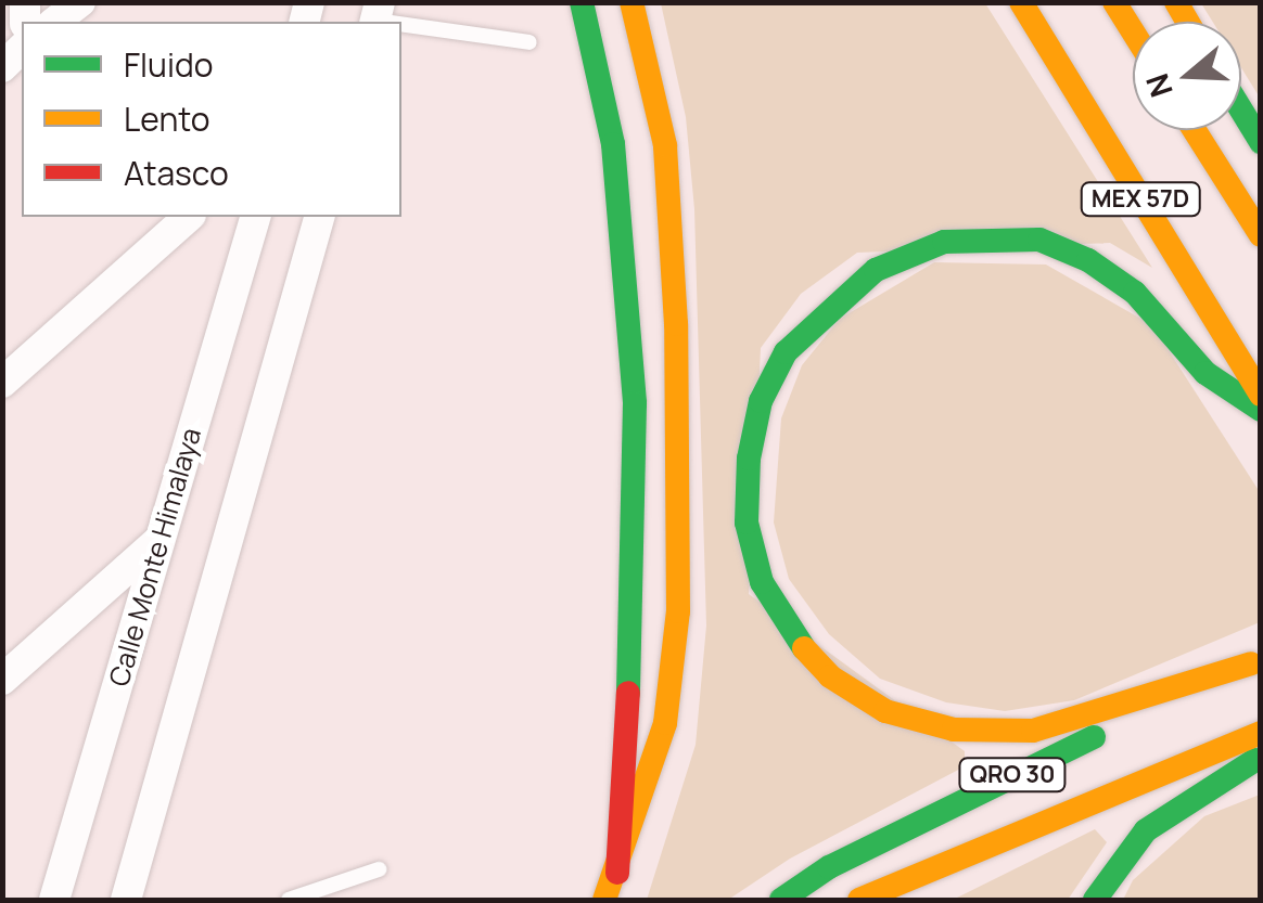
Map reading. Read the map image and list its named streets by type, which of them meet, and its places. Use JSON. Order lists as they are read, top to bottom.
{
  "streets": {
    "main road": ["MEX 57D", "QRO 30"],
    "street": ["Calle Monte Himalaya"]
  },
  "legend": ["Fluido", "Lento", "Atasco"],
  "north": "left"
}
